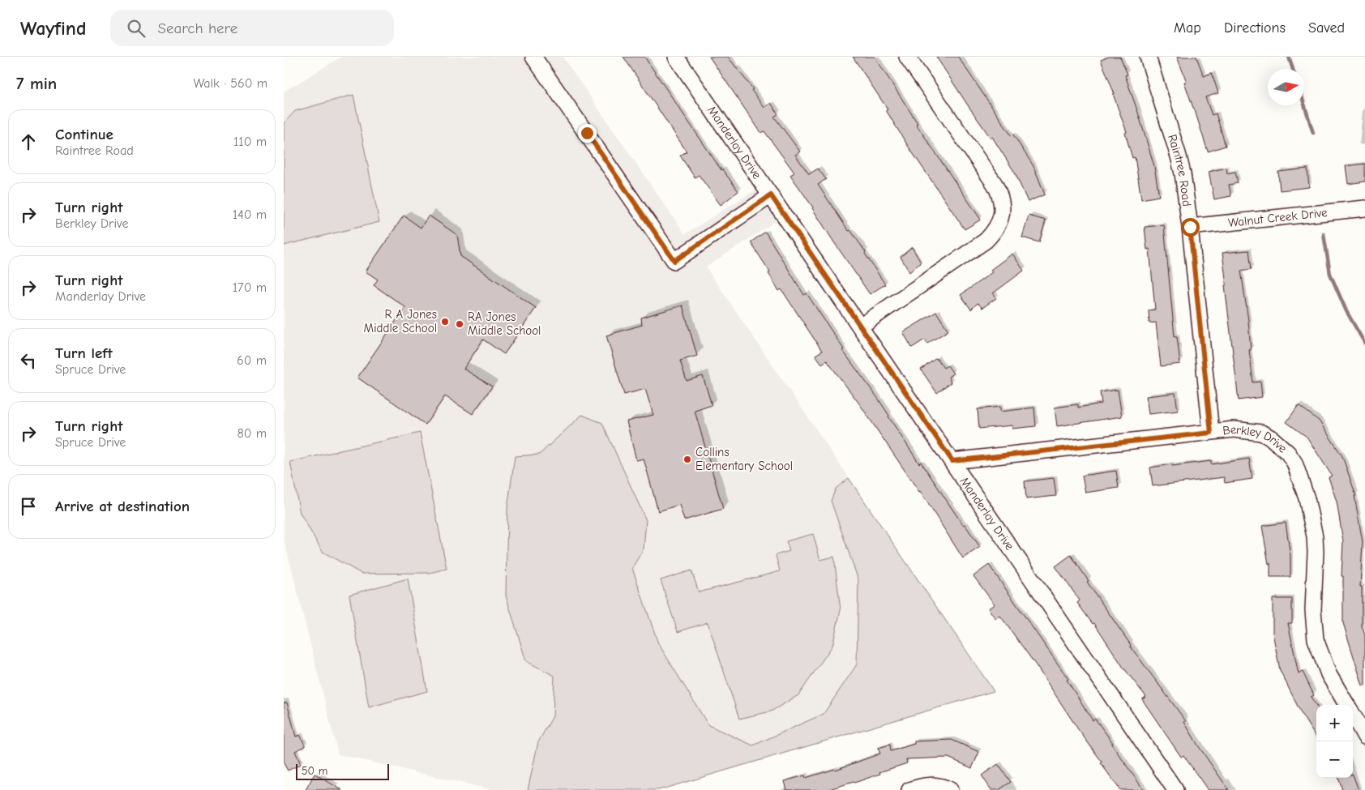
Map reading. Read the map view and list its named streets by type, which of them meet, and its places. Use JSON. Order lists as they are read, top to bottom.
{
  "streets": {
    "street": [
      "Manderlay Drive",
      "Raintree Road",
      "Walnut Creek Drive",
      "Berkley Drive"
    ]
  },
  "crossings": [
    ["Manderlay Drive", "Berkley Drive"],
    ["Raintree Road", "Walnut Creek Drive"],
    ["Raintree Road", "Berkley Drive"]
  ],
  "places": ["R A Jones Middle School", "RA Jones Middle School", "Collins Elementary School"],
  "scale_bar": "50 m",
  "north": "right",
  "page": {
    "header": "Wayfind",
    "search": "Search here",
    "nav": ["Map", "Directions", "Saved"],
    "heading": ["7 min", "Walk · 560 m"],
    "list": [
      ["Continue", "Raintree Road", "110 m"],
      ["Turn right", "Berkley Drive", "140 m"],
      ["Turn right", "Manderlay Drive", "170 m"],
      ["Turn left", "Spruce Drive", "60 m"],
      ["Turn right", "Spruce Drive", "80 m"],
      "Arrive at destination"
    ],
    "map_buttons": ["+", "−"],
    "scale": "50 m"
  }
}
